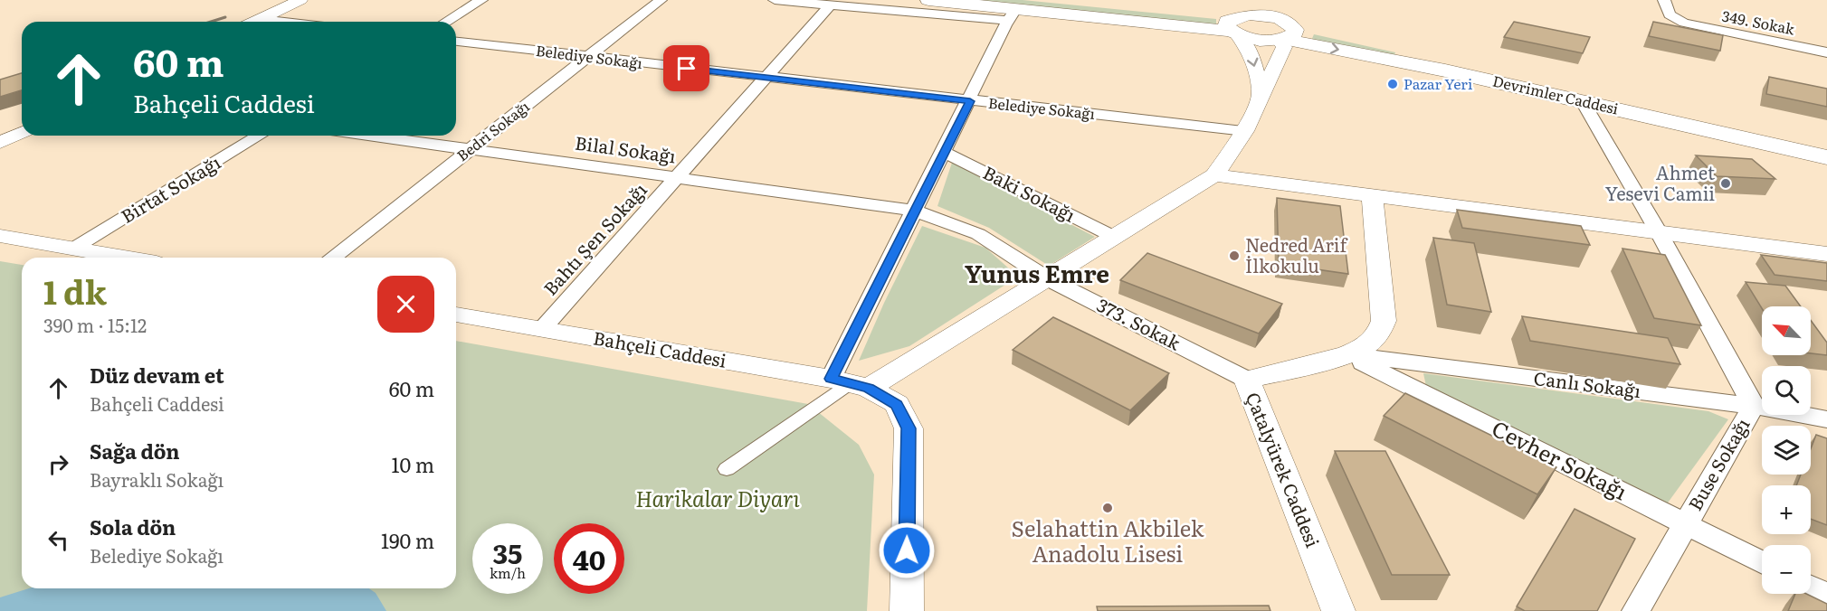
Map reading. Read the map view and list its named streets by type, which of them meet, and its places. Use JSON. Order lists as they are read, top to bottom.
{
  "streets": {
    "main road": ["Devrimler Caddesi"],
    "street": [
      "349. Sokak",
      "Belediye Sokağı",
      "Bedri Sokağı",
      "Bilal Sokağı",
      "Birtat Sokağı",
      "Baki Sokağı",
      "Bahtı Şen Sokağı",
      "373. Sokak",
      "Bahçeli Caddesi",
      "Canlı Sokağı",
      "Cevher Sokağı",
      "Buse Sokağı",
      "Çatalyürek Caddesi"
    ]
  },
  "crossings": [
    ["Belediye Sokağı", "Bedri Sokağı"],
    ["Belediye Sokağı", "Bahtı Şen Sokağı"],
    ["Devrimler Caddesi", "Buse Sokağı"],
    ["Bedri Sokağı", "Bilal Sokağı"],
    ["Bilal Sokağı", "Bahtı Şen Sokağı"],
    ["Bilal Sokağı", "373. Sokak"],
    ["Bahtı Şen Sokağı", "Bahçeli Caddesi"],
    ["373. Sokak", "Çatalyürek Caddesi"],
    ["Canlı Sokağı", "Cevher Sokağı"],
    ["Canlı Sokağı", "Buse Sokağı"],
    ["Canlı Sokağı", "Çatalyürek Caddesi"],
    ["Cevher Sokağı", "Buse Sokağı"],
    ["Cevher Sokağı", "Çatalyürek Caddesi"]
  ],
  "districts": ["Yunus Emre"],
  "parks": ["Harikalar Diyarı"],
  "places": [
    "Pazar Yeri",
    "Ahmet Yesevi Camii",
    "Nedred Arif İlkokulu",
    "Selahattin Akbilek Anadolu Lisesi"
  ],
  "north": "top left",
  "page": {
    "turn": ["60 m", "Bahçeli Caddesi"],
    "heading": ["1 dk", "390 m · 15:12"],
    "map_buttons": ["+", "−"],
    "list": [
      {
        "name": "Düz devam et",
        "note": "Bahçeli Caddesi",
        "value": "60 m"
      },
      {
        "name": "Sağa dön",
        "note": "Bayraklı Sokağı",
        "value": "10 m"
      },
      {
        "name": "Sola dön",
        "note": "Belediye Sokağı",
        "value": "190 m"
      }
    ],
    "speed": "35 km/h",
    "limit": "40"
  }
}
